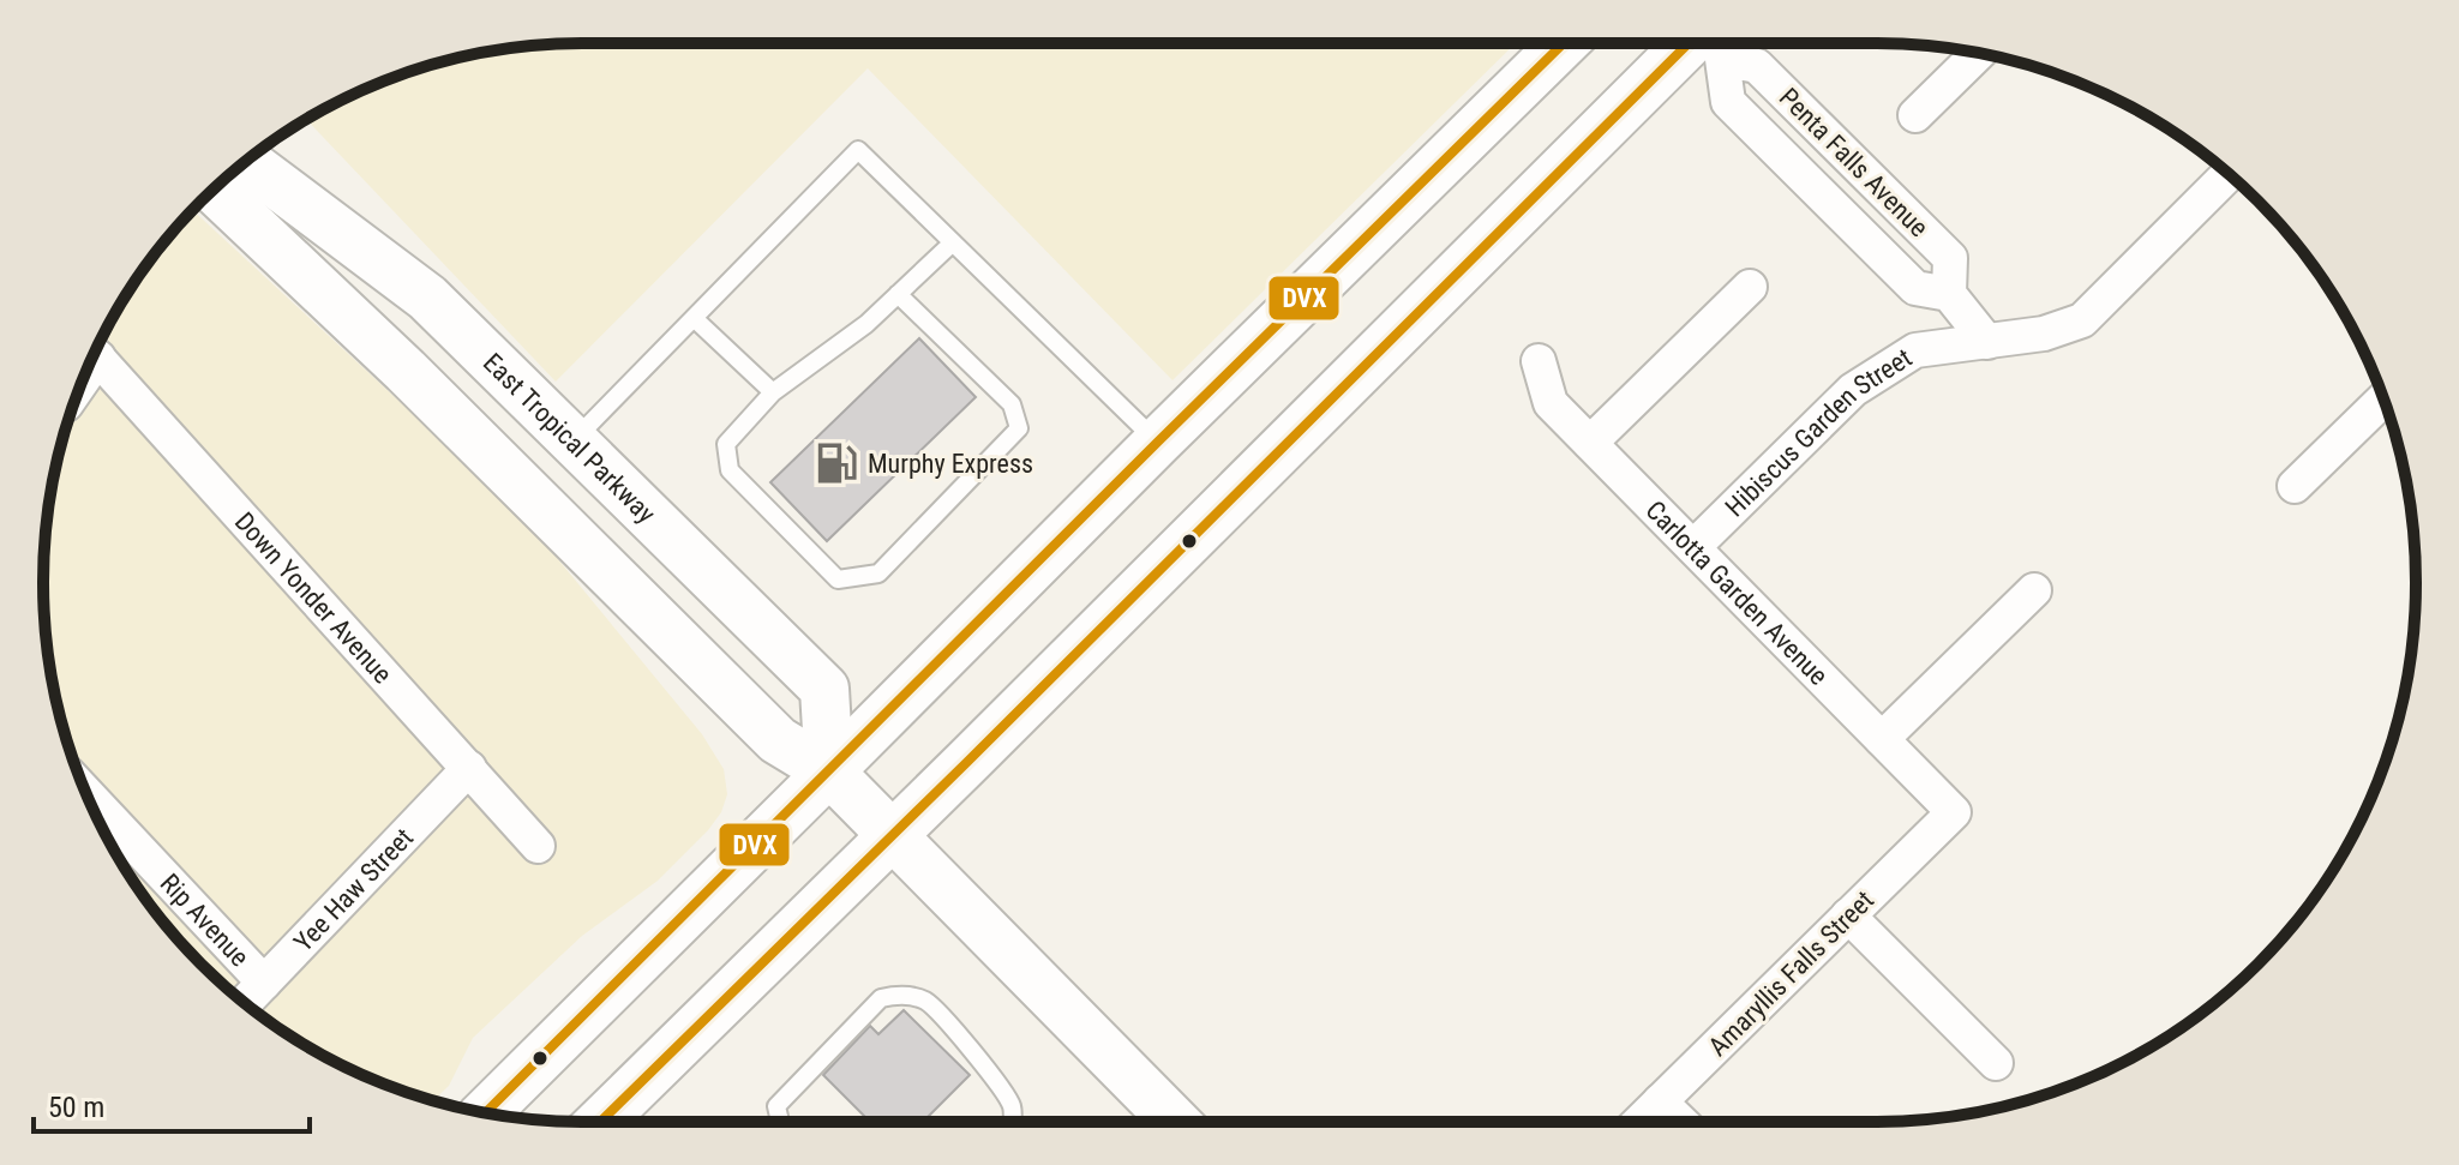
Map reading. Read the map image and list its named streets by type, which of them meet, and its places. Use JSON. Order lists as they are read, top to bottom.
{
  "streets": {
    "main road": ["East Tropical Parkway"],
    "street": [
      "Penta Falls Avenue",
      "Hibiscus Garden Street",
      "Carlotta Garden Avenue",
      "Down Yonder Avenue",
      "Yee Haw Street",
      "Rip Avenue",
      "Amaryllis Falls Street"
    ]
  },
  "crossings": [
    ["Penta Falls Avenue", "Hibiscus Garden Street"],
    ["Hibiscus Garden Street", "Carlotta Garden Avenue"],
    ["Carlotta Garden Avenue", "Amaryllis Falls Street"],
    ["Down Yonder Avenue", "Yee Haw Street"],
    ["Yee Haw Street", "Rip Avenue"]
  ],
  "places": {
    "fuel station": ["Murphy Express"]
  },
  "lines": ["transit line DVX"],
  "scale_bar": "50 m"
}
